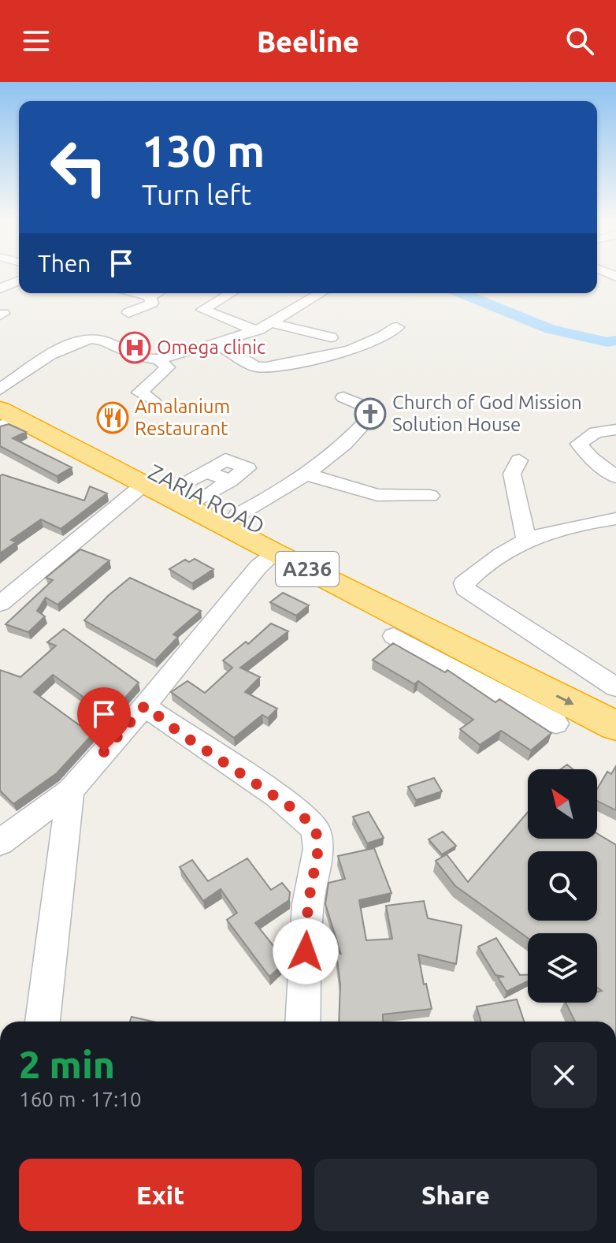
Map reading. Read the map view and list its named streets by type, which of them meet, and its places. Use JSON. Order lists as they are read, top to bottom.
{
  "streets": {
    "highway": ["ZARIA ROAD", "A236"]
  },
  "crossings": [
    ["ZARIA ROAD", "A236"]
  ],
  "places": {
    "hospital": ["Omega clinic"],
    "church": ["Church of God Mission Solution House"],
    "restaurant": ["Amalanium Restaurant"]
  },
  "north": "top left",
  "page": {
    "header": "Beeline",
    "turn": ["130 m", "Turn left"],
    "then": "Then",
    "heading": ["2 min", "160 m · 17:10"],
    "buttons": ["Exit", "Share"]
  }
}
